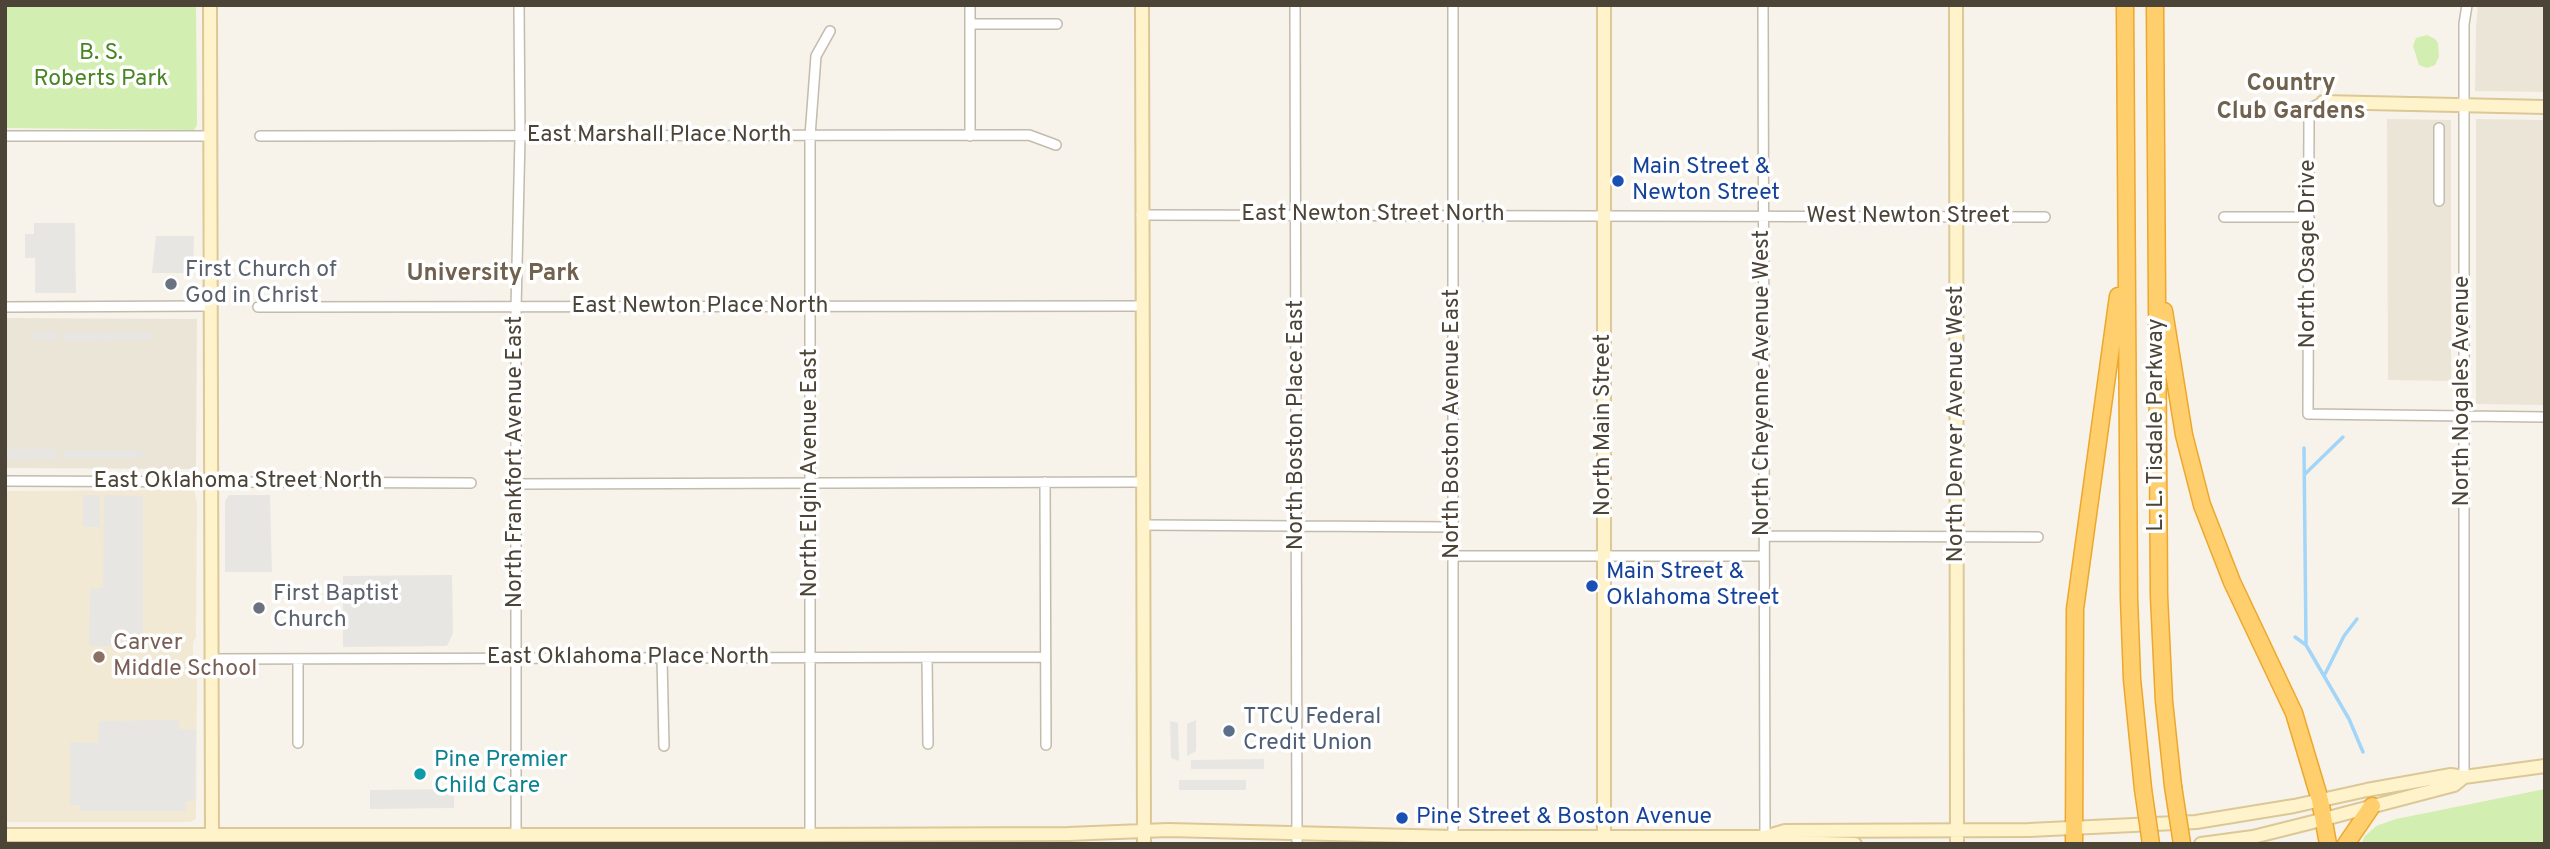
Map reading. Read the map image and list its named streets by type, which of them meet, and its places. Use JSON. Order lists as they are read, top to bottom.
{
  "streets": {
    "highway": ["L. L. Tisdale Parkway"],
    "street": [
      "East Marshall Place North",
      "East Newton Street North",
      "West Newton Street",
      "North Osage Drive",
      "East Newton Place North",
      "North Cheyenne Avenue West",
      "North Nogales Avenue",
      "North Boston Avenue East",
      "North Denver Avenue West",
      "North Boston Place East",
      "North Main Street",
      "North Frankfort Avenue East",
      "North Elgin Avenue East",
      "East Oklahoma Street North",
      "East Oklahoma Place North"
    ]
  },
  "crossings": [
    ["East Marshall Place North", "North Frankfort Avenue East"],
    ["East Marshall Place North", "North Elgin Avenue East"],
    ["East Newton Street North", "West Newton Street"],
    ["East Newton Street North", "North Boston Avenue East"],
    ["East Newton Street North", "North Boston Place East"],
    ["East Newton Street North", "North Main Street"],
    ["West Newton Street", "North Cheyenne Avenue West"],
    ["West Newton Street", "North Denver Avenue West"],
    ["West Newton Street", "North Main Street"],
    ["North Osage Drive", "North Nogales Avenue"],
    ["East Newton Place North", "North Frankfort Avenue East"],
    ["East Newton Place North", "North Elgin Avenue East"],
    ["North Frankfort Avenue East", "East Oklahoma Place North"],
    ["North Elgin Avenue East", "East Oklahoma Place North"]
  ],
  "districts": ["Country Club Gardens", "University Park"],
  "parks": ["B. S. Roberts Park"],
  "places": [
    "Main Street & Newton Street",
    "First Church of God in Christ",
    "Main Street & Oklahoma Street",
    "First Baptist Church",
    "Carver Middle School",
    "TTCU Federal Credit Union",
    "Pine Premier Child Care",
    "Pine Street & Boston Avenue"
  ]
}
